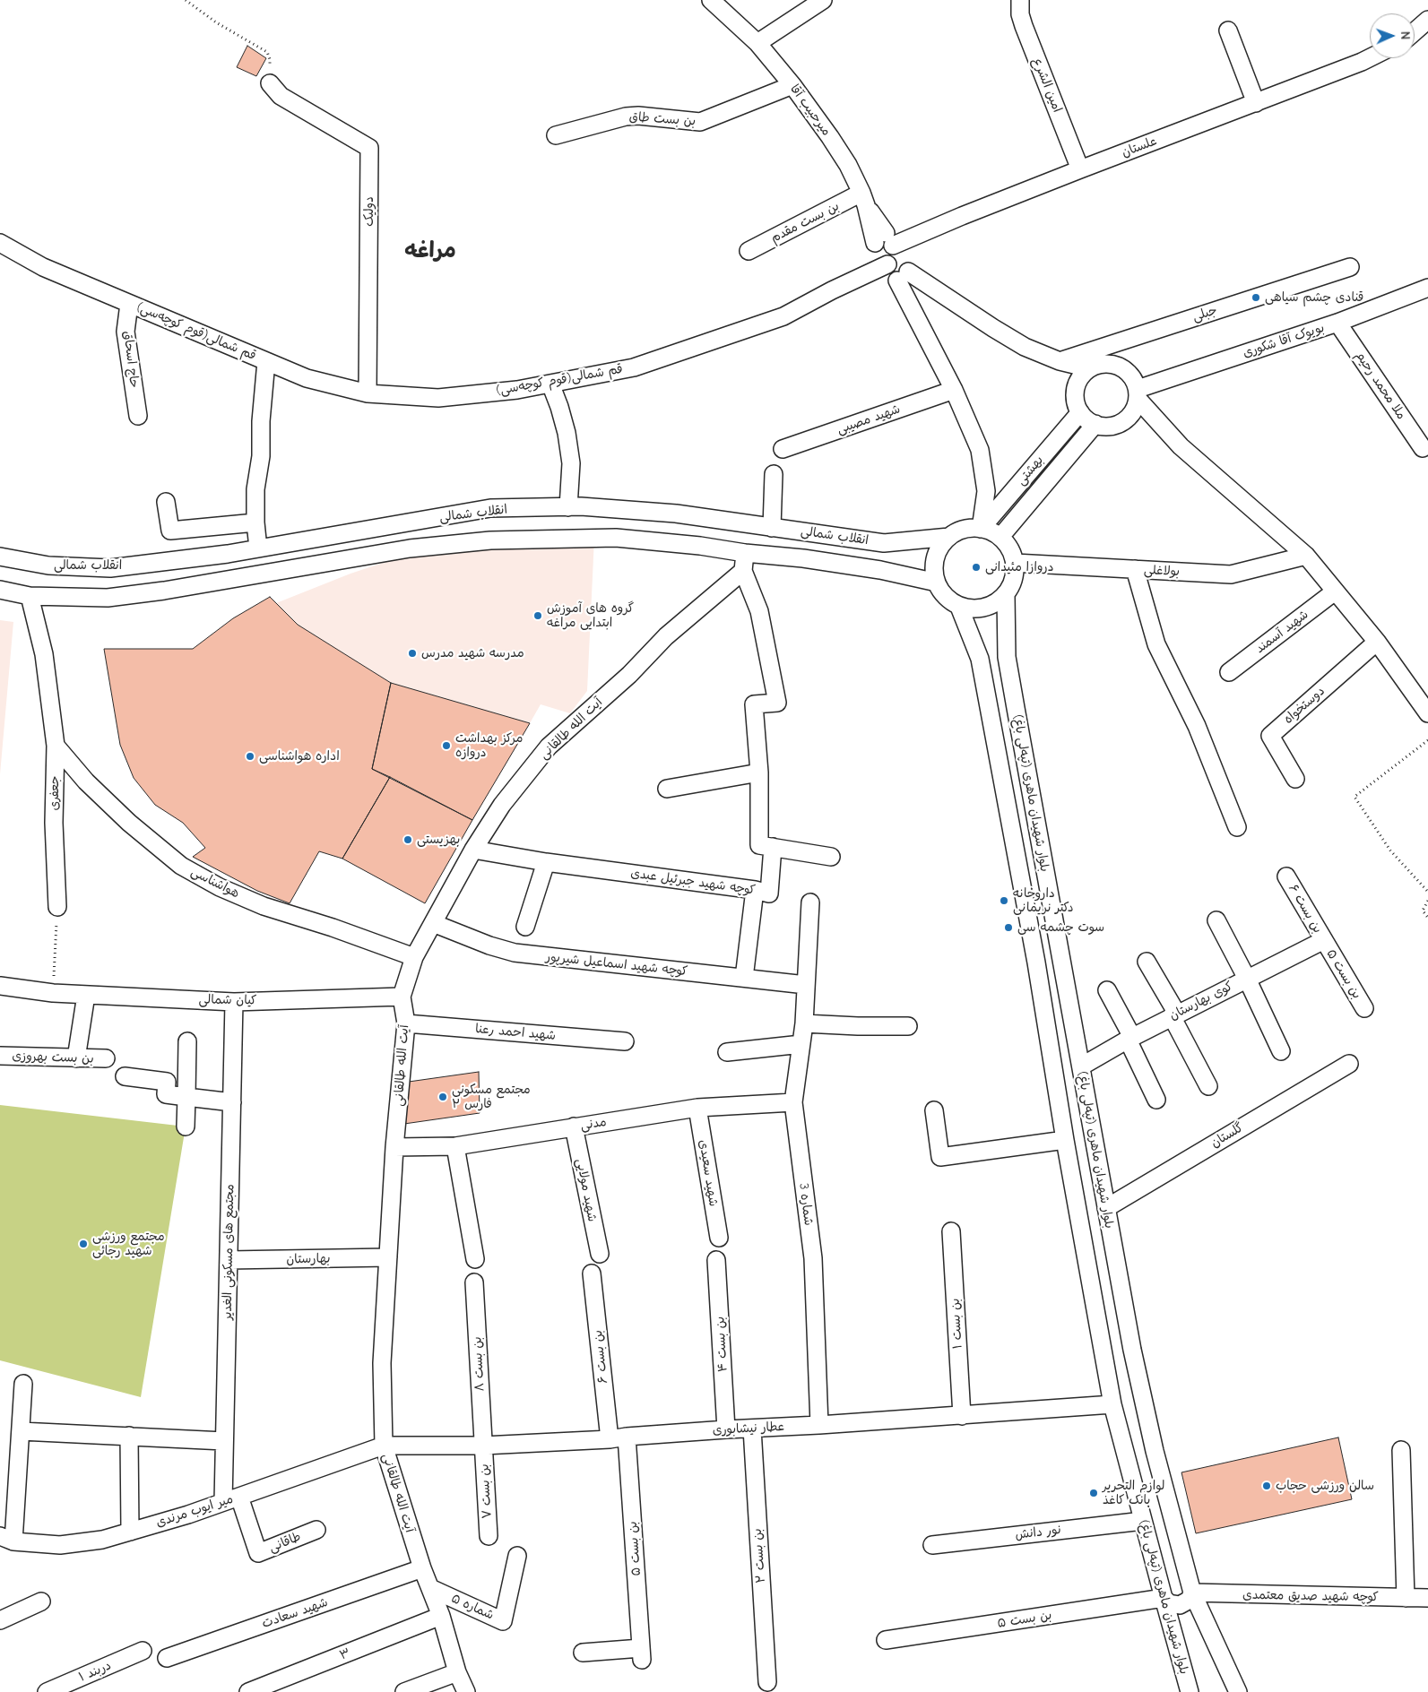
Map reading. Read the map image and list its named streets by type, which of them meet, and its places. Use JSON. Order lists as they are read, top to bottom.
{
  "streets": {
    "street": [
      "امین الشرع",
      "میرحبیب آقا",
      "بن بست طاق",
      "علستان",
      "دولیک",
      "بن بست مقدم",
      "جبلی",
      "قم شمالی(قوم کوچه‌سی)",
      "بویوک آقا شکوری",
      "حاج اسحاق",
      "ملا محمد رحیم",
      "شهید مصیبی",
      "بهشتی",
      "انقلاب شمالی",
      "بولاغلی",
      "شهید آسمند",
      "دوستخواه",
      "آیت الله طالقانی",
      "جعفری",
      "بلوار شهیدان ماهری (تپه‌لی باغ)",
      "کوچه شهید جبرئیل عبدی",
      "هواشناسی",
      "بن بست ۶",
      "کوچه شهید اسماعیل شیرپور",
      "بن بست ۵",
      "کیان شمالی",
      "کوی بهارستان",
      "شهید احمد رعنا",
      "بن بست بهروزی",
      "مدنی",
      "گلستان",
      "شهید سعیدی",
      "شهید مولایی",
      "شماره 3",
      "مجتمع های مسکونی الغدیر",
      "بهارستان",
      "بن بست ۱",
      "بن بست ۴",
      "بن بست ۸",
      "عطار نیشابوری",
      "بن بست ۷",
      "میر ایوب مرندی",
      "نور دانش",
      "طاقانی",
      "بن بست ۲",
      "کوچه شهید صدیق معتمدی",
      "شماره ۵",
      "شهید سعادت",
      "۳",
      "دربند ۱"
    ]
  },
  "crossings": [
    ["امین الشرع", "علستان"],
    ["میرحبیب آقا", "بن بست طاق"],
    ["میرحبیب آقا", "علستان"],
    ["میرحبیب آقا", "بن بست مقدم"],
    ["دولیک", "قم شمالی(قوم کوچه‌سی)"],
    ["قم شمالی(قوم کوچه‌سی)", "حاج اسحاق"],
    ["بویوک آقا شکوری", "ملا محمد رحیم"],
    ["بویوک آقا شکوری", "بهشتی"],
    ["بهشتی", "انقلاب شمالی"],
    ["بهشتی", "بولاغلی"],
    ["بهشتی", "بلوار شهیدان ماهری (تپه‌لی باغ)"],
    ["انقلاب شمالی", "بولاغلی"],
    ["انقلاب شمالی", "بلوار شهیدان ماهری (تپه‌لی باغ)"],
    ["بولاغلی", "بلوار شهیدان ماهری (تپه‌لی باغ)"],
    ["آیت الله طالقانی", "کوچه شهید جبرئیل عبدی"],
    ["آیت الله طالقانی", "هواشناسی"],
    ["آیت الله طالقانی", "کوچه شهید اسماعیل شیرپور"],
    ["آیت الله طالقانی", "کیان شمالی"],
    ["آیت الله طالقانی", "شهید احمد رعنا"],
    ["آیت الله طالقانی", "مدنی"],
    ["آیت الله طالقانی", "بهارستان"],
    ["آیت الله طالقانی", "عطار نیشابوری"],
    ["آیت الله طالقانی", "میر ایوب مرندی"],
    ["آیت الله طالقانی", "شماره ۵"],
    ["آیت الله طالقانی", "شهید سعادت"],
    ["آیت الله طالقانی", "۳"],
    ["جعفری", "هواشناسی"],
    ["بلوار شهیدان ماهری (تپه‌لی باغ)", "بن بست ۵"],
    ["بلوار شهیدان ماهری (تپه‌لی باغ)", "کوی بهارستان"],
    ["بلوار شهیدان ماهری (تپه‌لی باغ)", "گلستان"],
    ["بلوار شهیدان ماهری (تپه‌لی باغ)", "عطار نیشابوری"],
    ["بلوار شهیدان ماهری (تپه‌لی باغ)", "نور دانش"],
    ["بلوار شهیدان ماهری (تپه‌لی باغ)", "کوچه شهید صدیق معتمدی"],
    ["بن بست ۶", "بن بست ۵"],
    ["بن بست ۶", "کوی بهارستان"],
    ["بن بست ۶", "عطار نیشابوری"],
    ["کوچه شهید اسماعیل شیرپور", "شماره 3"],
    ["بن بست ۵", "کوی بهارستان"],
    ["بن بست ۵", "عطار نیشابوری"],
    ["بن بست ۵", "کوچه شهید صدیق معتمدی"],
    ["کیان شمالی", "مجتمع های مسکونی الغدیر"],
    ["مدنی", "شهید سعیدی"],
    ["مدنی", "شهید مولایی"],
    ["مدنی", "شماره 3"],
    ["شماره 3", "عطار نیشابوری"],
    ["مجتمع های مسکونی الغدیر", "بهارستان"],
    ["مجتمع های مسکونی الغدیر", "میر ایوب مرندی"],
    ["مجتمع های مسکونی الغدیر", "طاقانی"],
    ["بن بست ۱", "عطار نیشابوری"],
    ["بن بست ۴", "عطار نیشابوری"],
    ["بن بست ۸", "عطار نیشابوری"],
    ["بن بست ۸", "بن بست ۷"],
    ["عطار نیشابوری", "بن بست ۷"],
    ["عطار نیشابوری", "میر ایوب مرندی"],
    ["عطار نیشابوری", "بن بست ۲"],
    ["میر ایوب مرندی", "طاقانی"]
  ],
  "districts": ["مراغه"],
  "places": [
    "قنادی چشم سیاهی",
    "دروازا مئیدانی",
    "گروه های آموزش ابتدایی مراغه",
    "مدرسه شهید مدرس",
    "مرکز بهداشت دروازه",
    "اداره هواشناسی",
    "بهزیستی",
    "داروخانه دكتر نریمانی",
    "سوت چشمه سی",
    "مجتمع مسکونی فارس ۲",
    "مجتمع ورزشی شهید رجائی",
    "سالن ورزشی حجاب",
    "لوازم التحریر بانک کاغذ"
  ],
  "north": "right"
}
